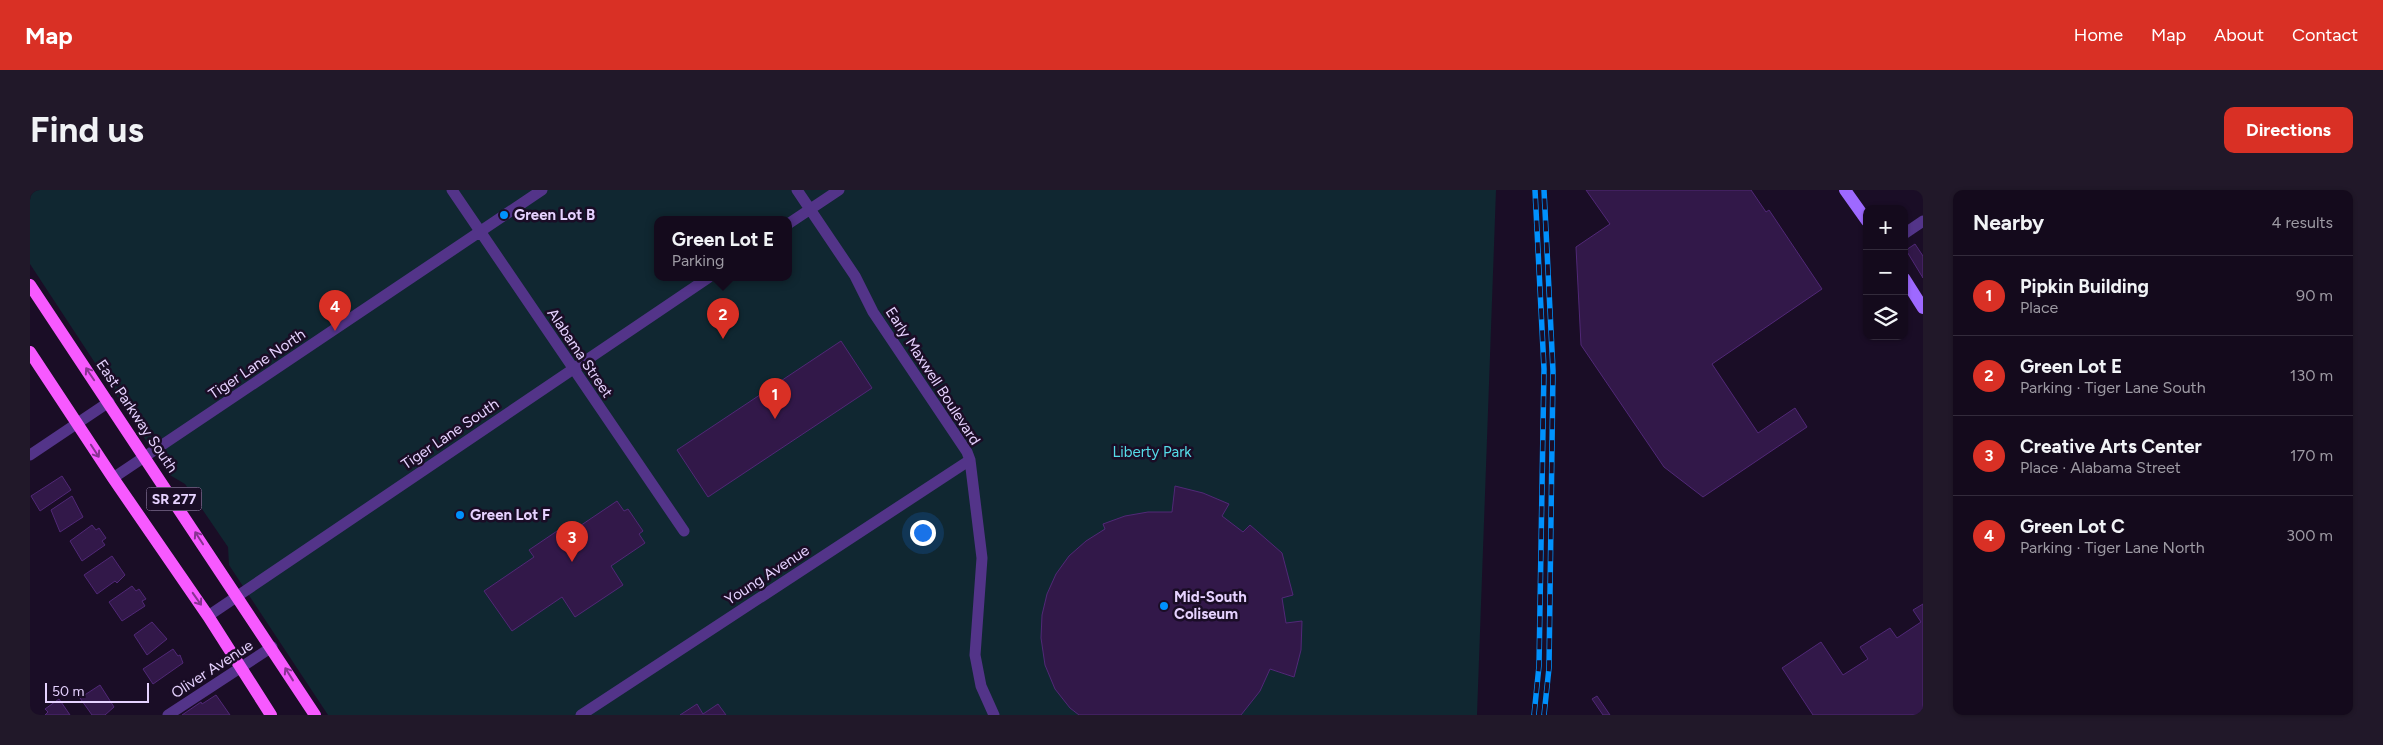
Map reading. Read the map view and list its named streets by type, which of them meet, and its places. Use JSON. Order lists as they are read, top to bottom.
{
  "streets": {
    "main road": ["East Parkway South", "SR 277"],
    "street": [
      "Alabama Street",
      "Tiger Lane North",
      "Early Maxwell Boulevard",
      "Tiger Lane South",
      "Young Avenue",
      "Oliver Avenue"
    ]
  },
  "crossings": [
    ["Alabama Street", "Tiger Lane North"],
    ["Alabama Street", "Tiger Lane South"],
    ["Tiger Lane North", "East Parkway South"],
    ["Tiger Lane North", "SR 277"],
    ["Early Maxwell Boulevard", "Young Avenue"],
    ["East Parkway South", "Tiger Lane South"],
    ["East Parkway South", "Oliver Avenue"],
    ["Tiger Lane South", "SR 277"],
    ["SR 277", "Oliver Avenue"]
  ],
  "parks": ["Liberty Park"],
  "places": ["Green Lot B", "Green Lot F", "Mid-South Coliseum"],
  "scale_bar": "50 m",
  "page": {
    "header": "Map",
    "nav": [
      "Home",
      "Map",
      "About",
      "Contact"
    ],
    "buttons": "Directions",
    "title": "Find us",
    "heading": ["Nearby", "4 results"],
    "map_buttons": ["+", "−"],
    "popup": ["Green Lot E", "Parking"],
    "list": [
      {
        "mark": "1",
        "name": "Pipkin Building",
        "note": "Place",
        "value": "90 m"
      },
      {
        "mark": "2",
        "name": "Green Lot E",
        "note": "Parking · Tiger Lane South",
        "value": "130 m"
      },
      {
        "mark": "3",
        "name": "Creative Arts Center",
        "note": "Place · Alabama Street",
        "value": "170 m"
      },
      {
        "mark": "4",
        "name": "Green Lot C",
        "note": "Parking · Tiger Lane North",
        "value": "300 m"
      }
    ],
    "pins": [
      "4",
      "2",
      "1",
      "3"
    ],
    "scale": "50 m"
  }
}
